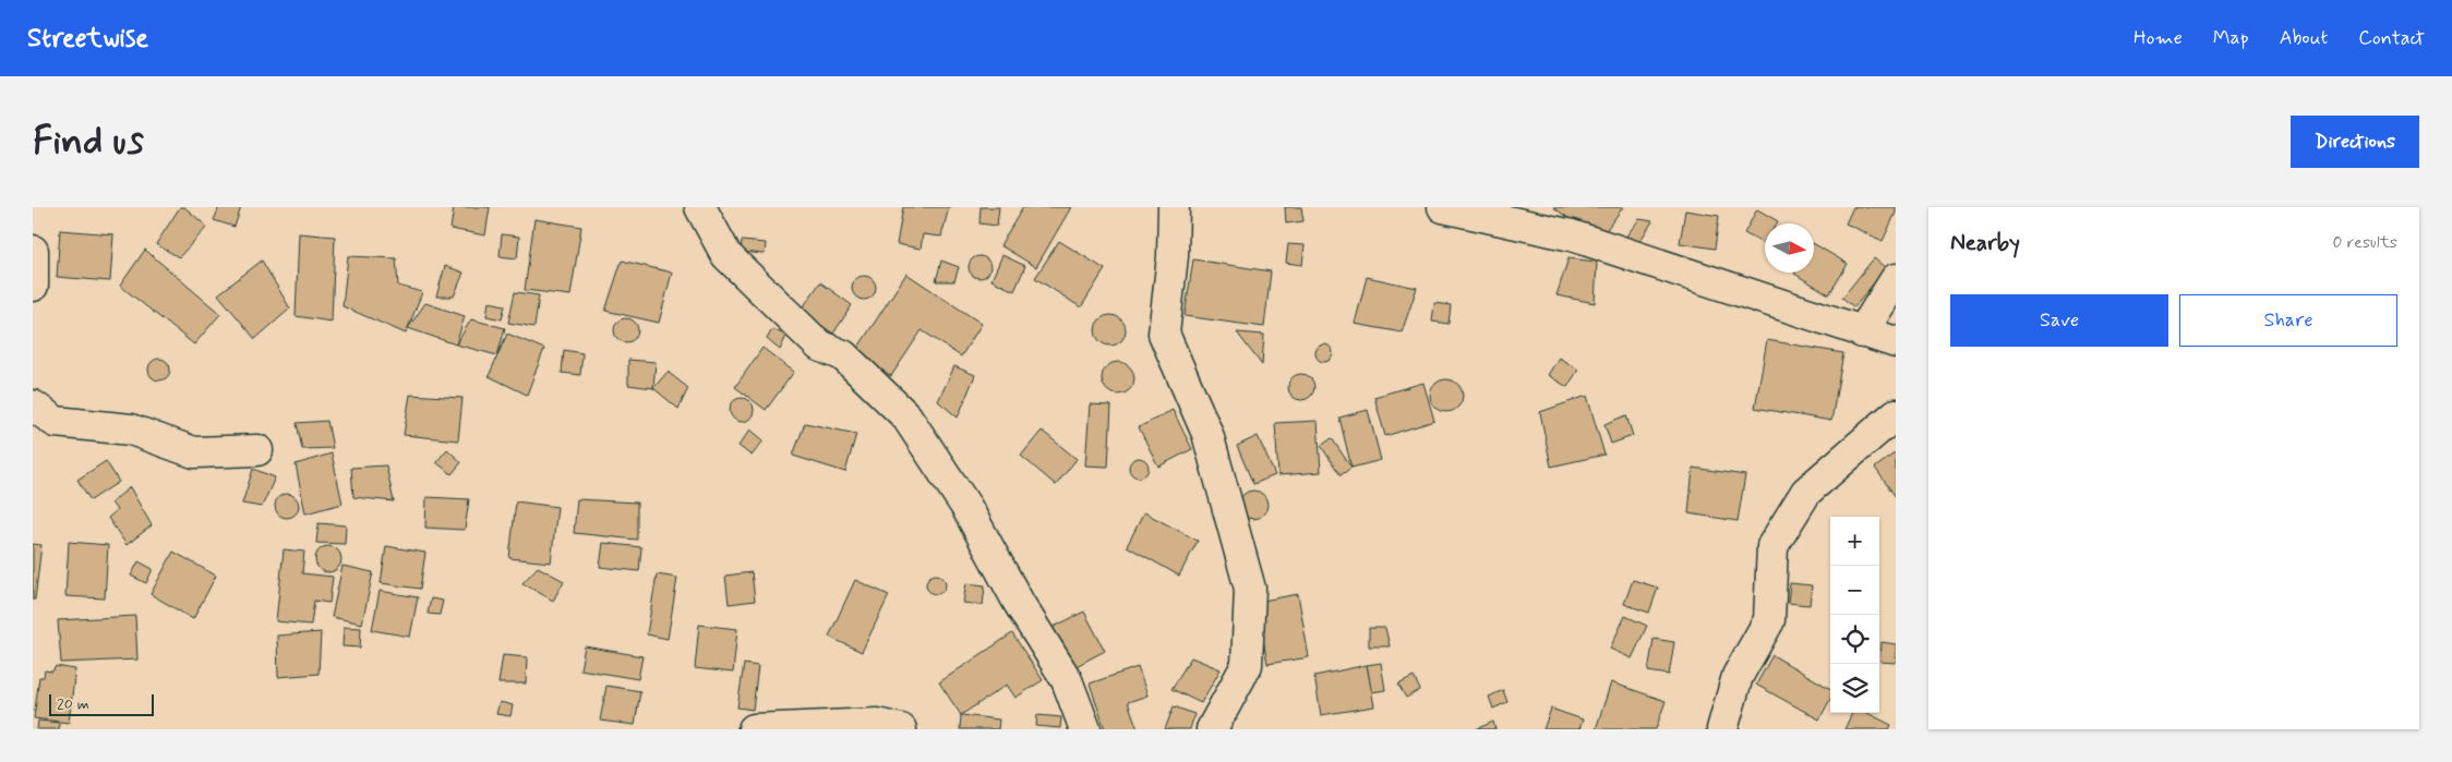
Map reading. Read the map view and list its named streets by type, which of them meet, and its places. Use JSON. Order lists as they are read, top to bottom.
{
  "scale_bar": "20 m",
  "north": "right",
  "page": {
    "header": "Streetwise",
    "nav": [
      "Home",
      "Map",
      "About",
      "Contact"
    ],
    "buttons": [
      "Directions",
      ["Save", "Share"]
    ],
    "title": "Find us",
    "heading": ["Nearby", "0 results"],
    "map_buttons": ["+", "−"],
    "scale": "20 m"
  }
}
